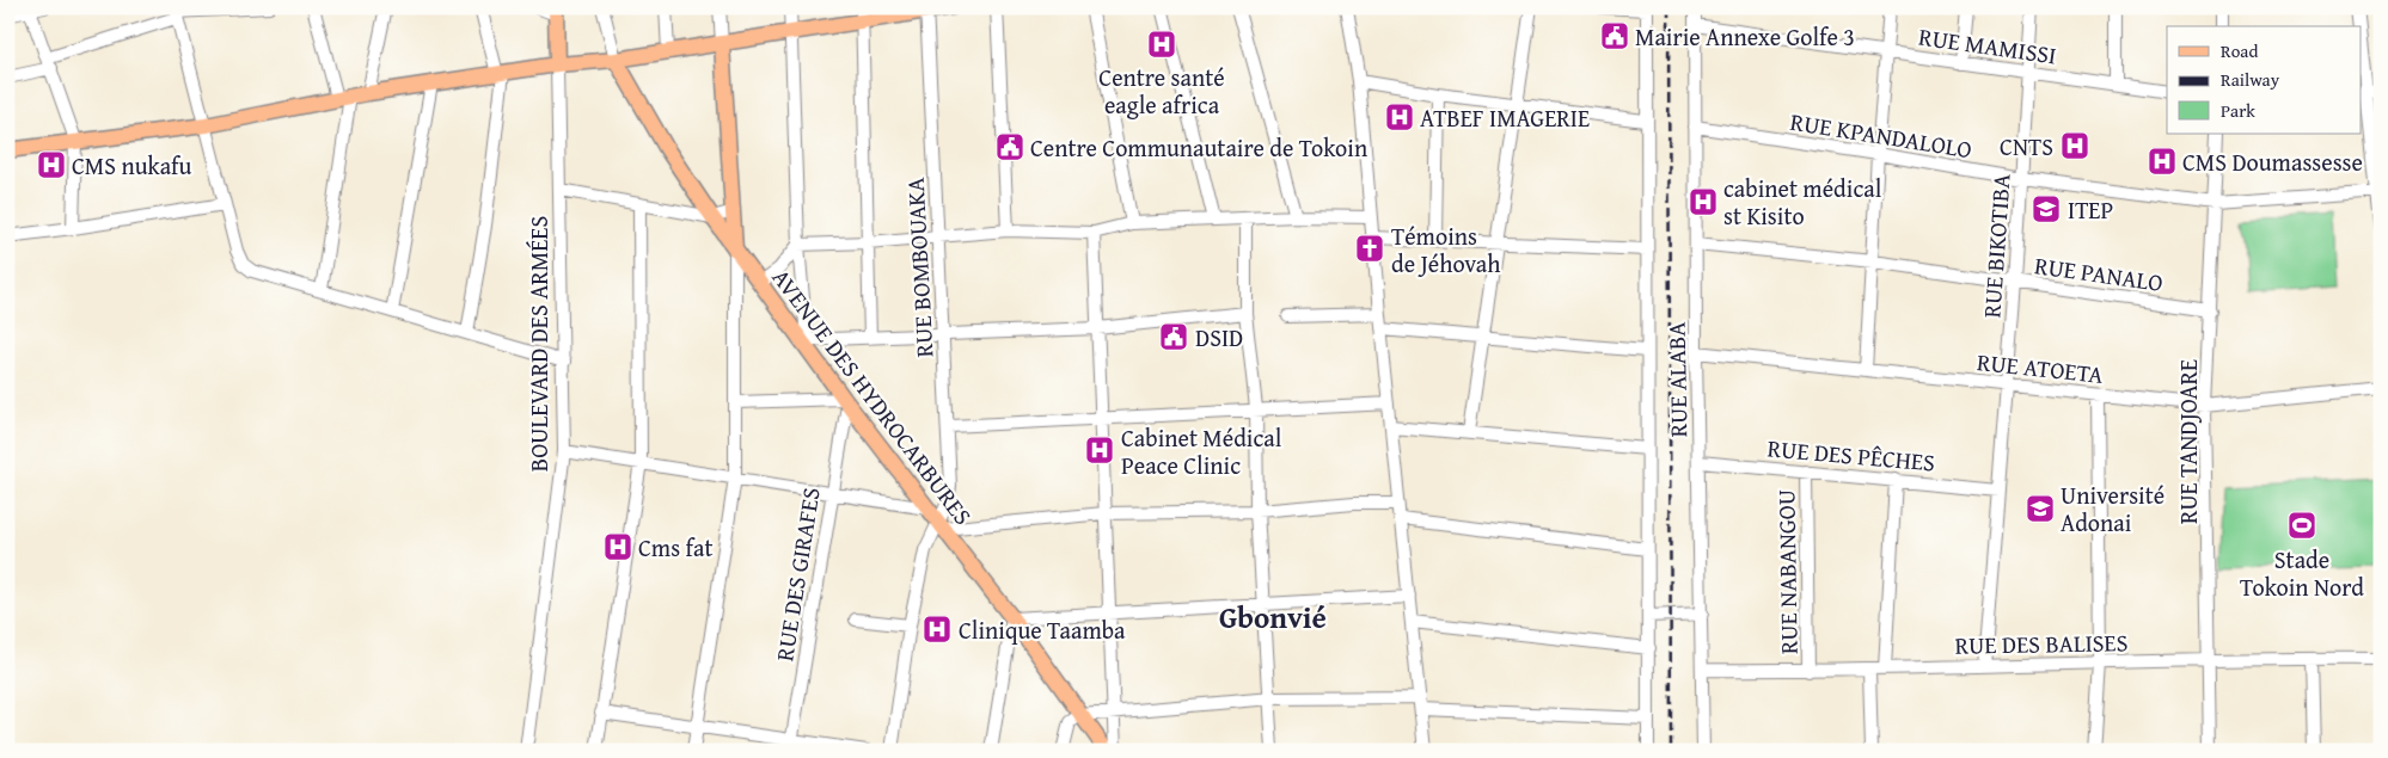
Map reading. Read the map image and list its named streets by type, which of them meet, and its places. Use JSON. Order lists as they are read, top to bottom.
{
  "streets": {
    "main road": ["BOULEVARD DES ARMÉES", "AVENUE DES HYDROCARBURES"],
    "street": [
      "RUE MAMISSI",
      "RUE KPANDALOLO",
      "RUE BIKOTIBA",
      "RUE BOMBOUAKA",
      "RUE PANALO",
      "RUE ATOETA",
      "RUE ALABA",
      "RUE TANDJOARE",
      "RUE DES PÊCHES",
      "RUE NABANGOU",
      "RUE DES GIRAFES",
      "RUE DES BALISES"
    ]
  },
  "crossings": [
    ["RUE MAMISSI", "RUE BIKOTIBA"],
    ["RUE MAMISSI", "RUE ALABA"],
    ["RUE KPANDALOLO", "RUE BIKOTIBA"],
    ["RUE KPANDALOLO", "RUE ALABA"],
    ["RUE KPANDALOLO", "RUE TANDJOARE"],
    ["RUE BIKOTIBA", "RUE PANALO"],
    ["RUE BIKOTIBA", "RUE ATOETA"],
    ["RUE BIKOTIBA", "RUE DES PÊCHES"],
    ["RUE BIKOTIBA", "RUE DES BALISES"],
    ["RUE BOMBOUAKA", "AVENUE DES HYDROCARBURES"],
    ["RUE PANALO", "RUE ALABA"],
    ["RUE PANALO", "RUE TANDJOARE"],
    ["RUE ATOETA", "RUE ALABA"],
    ["RUE ATOETA", "RUE TANDJOARE"],
    ["RUE ALABA", "RUE DES PÊCHES"],
    ["RUE ALABA", "RUE DES BALISES"],
    ["AVENUE DES HYDROCARBURES", "RUE DES GIRAFES"],
    ["RUE TANDJOARE", "RUE DES BALISES"],
    ["RUE DES PÊCHES", "RUE NABANGOU"],
    ["RUE NABANGOU", "RUE DES BALISES"]
  ],
  "districts": ["Gbonvié"],
  "places": {
    "public building": ["Mairie Annexe Golfe 3", "Centre Communautaire de Tokoin", "DSID"],
    "hospital": [
      "Centre santé eagle africa",
      "ATBEF IMAGERIE",
      "CNTS",
      "CMS Doumassesse",
      "CMS nukafu",
      "cabinet médical st Kisito",
      "Cabinet Médical Peace Clinic",
      "Cms fat",
      "Clinique Taamba"
    ],
    "school or university": ["ITEP", "Université Adonai"],
    "church": ["Témoins de Jéhovah"],
    "sports": ["Stade Tokoin Nord"]
  },
  "legend": ["Road", "Railway", "Park"]
}
